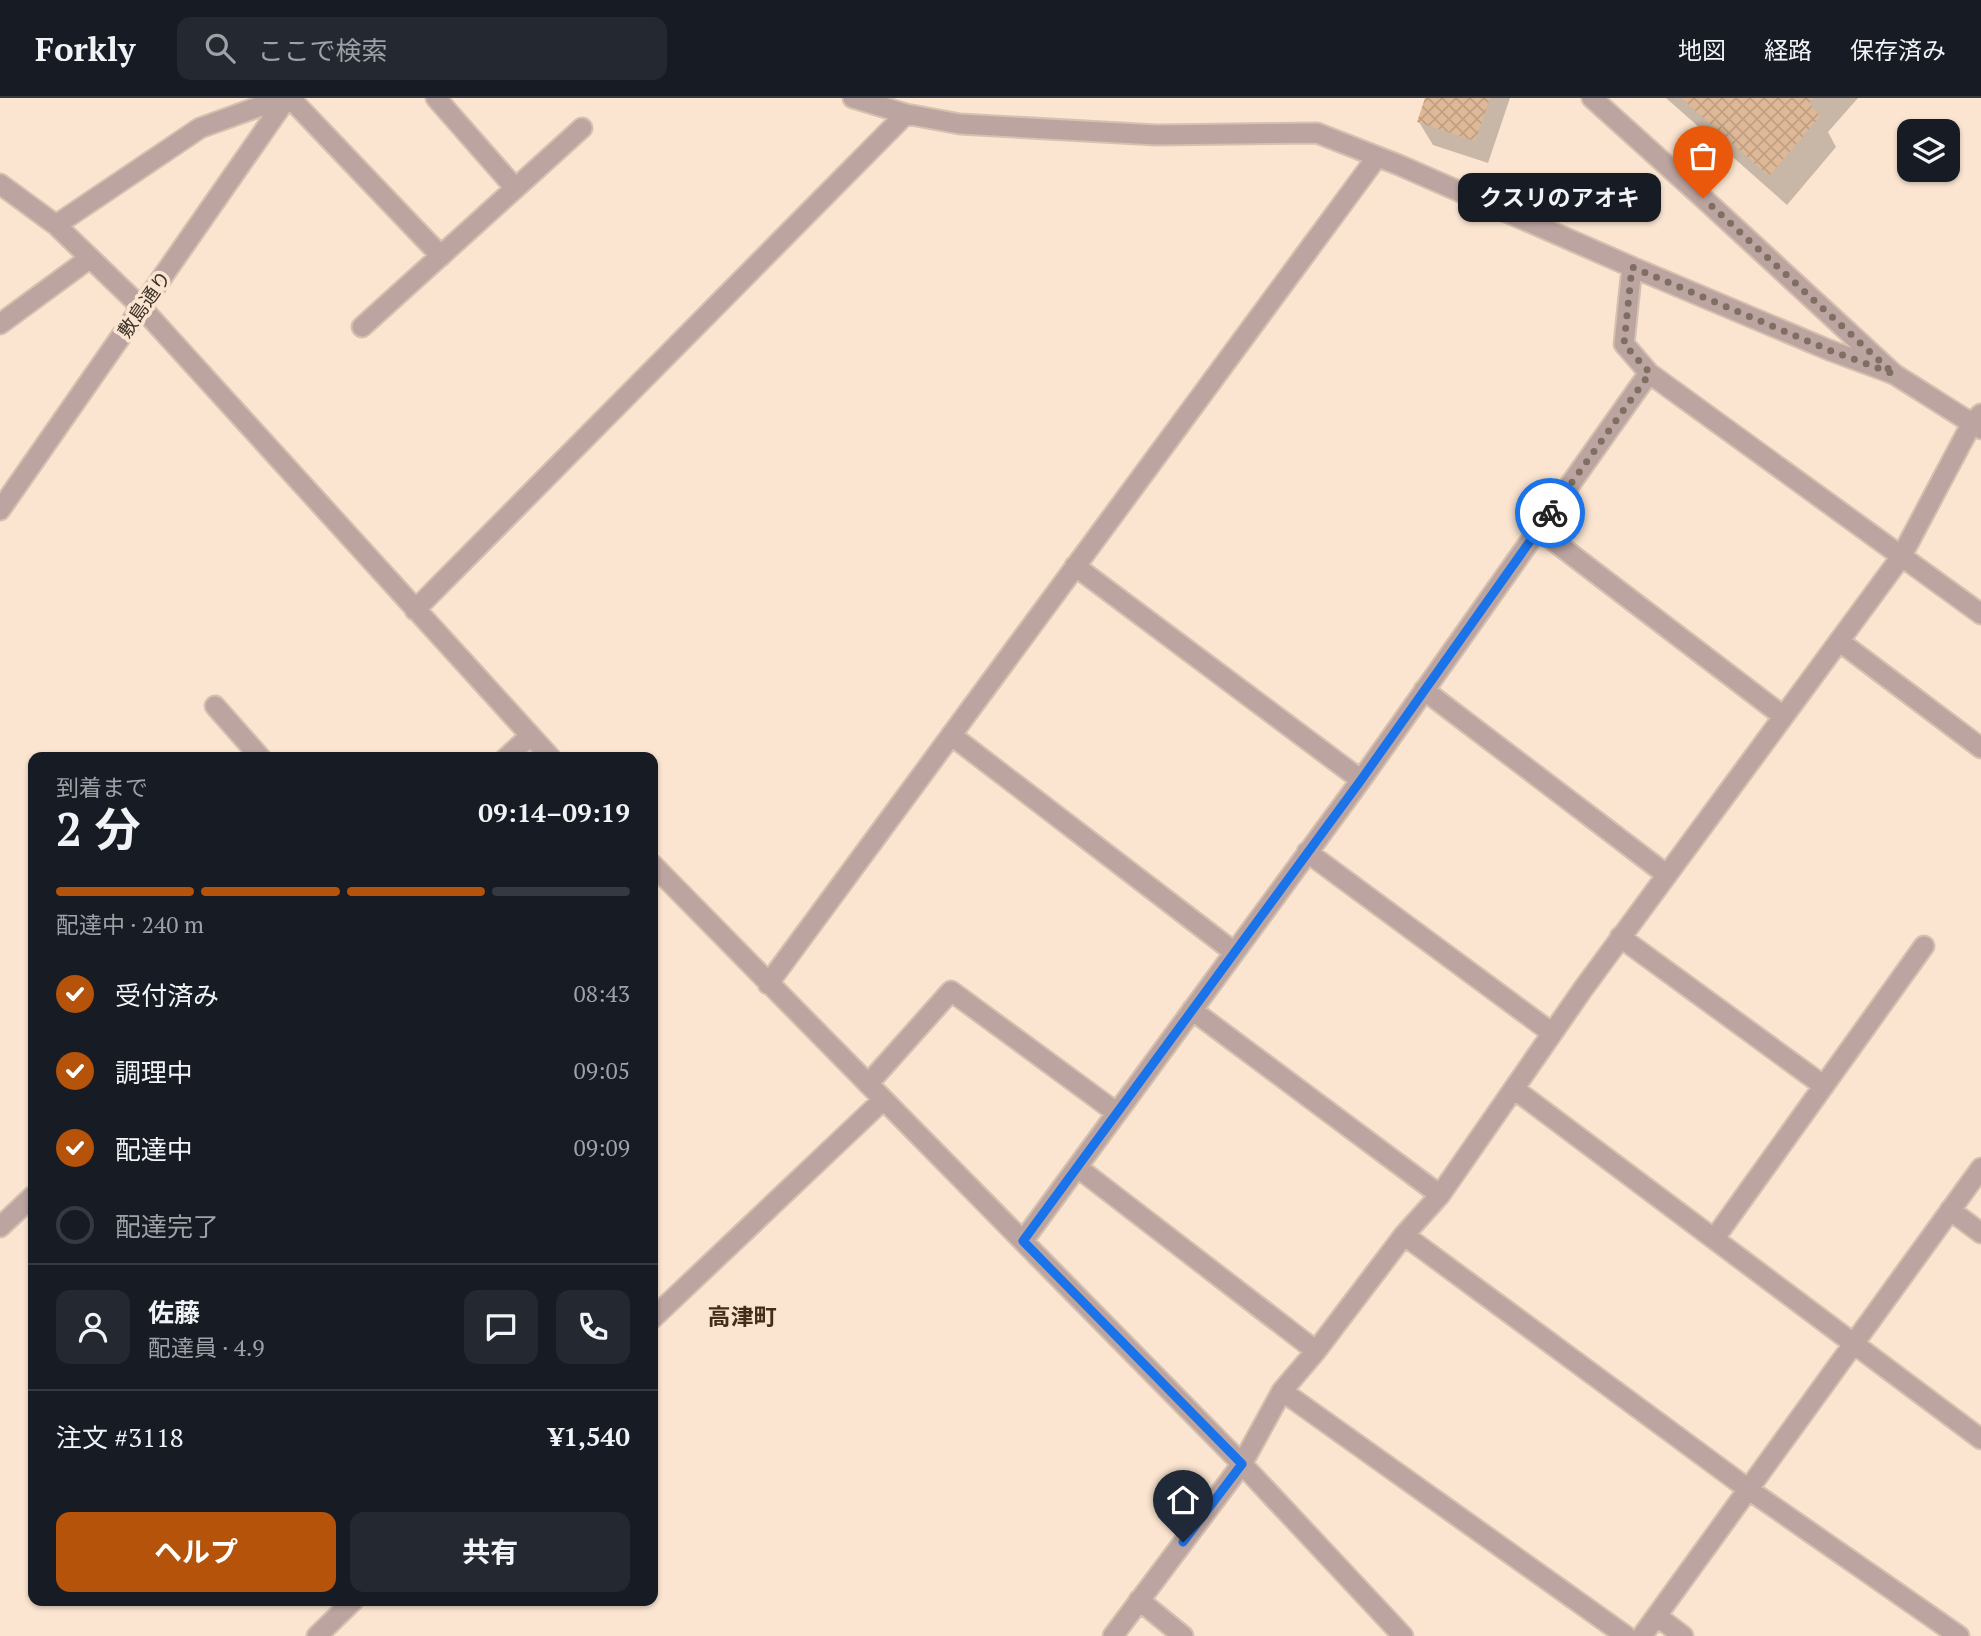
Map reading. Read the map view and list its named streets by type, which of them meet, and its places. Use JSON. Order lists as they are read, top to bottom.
{
  "streets": {
    "street": ["敷島通り"]
  },
  "districts": ["高津町"],
  "places": ["クスリのアオキ"],
  "page": {
    "header": "Forkly",
    "search": "ここで検索",
    "nav": ["地図", "経路", "保存済み"],
    "bubble": "クスリのアオキ",
    "heading": ["2 分", "到着まで", "09:14–09:19"],
    "panel": [
      "佐藤",
      "配達員 · 4.9",
      "注文 #3118",
      "¥1,540"
    ],
    "bar": "配達中 · 240 m",
    "list": [
      ["受付済み", "08:43"],
      ["調理中", "09:05"],
      ["配達中", "09:09"],
      "配達完了"
    ],
    "buttons": ["ヘルプ", "共有"]
  }
}
